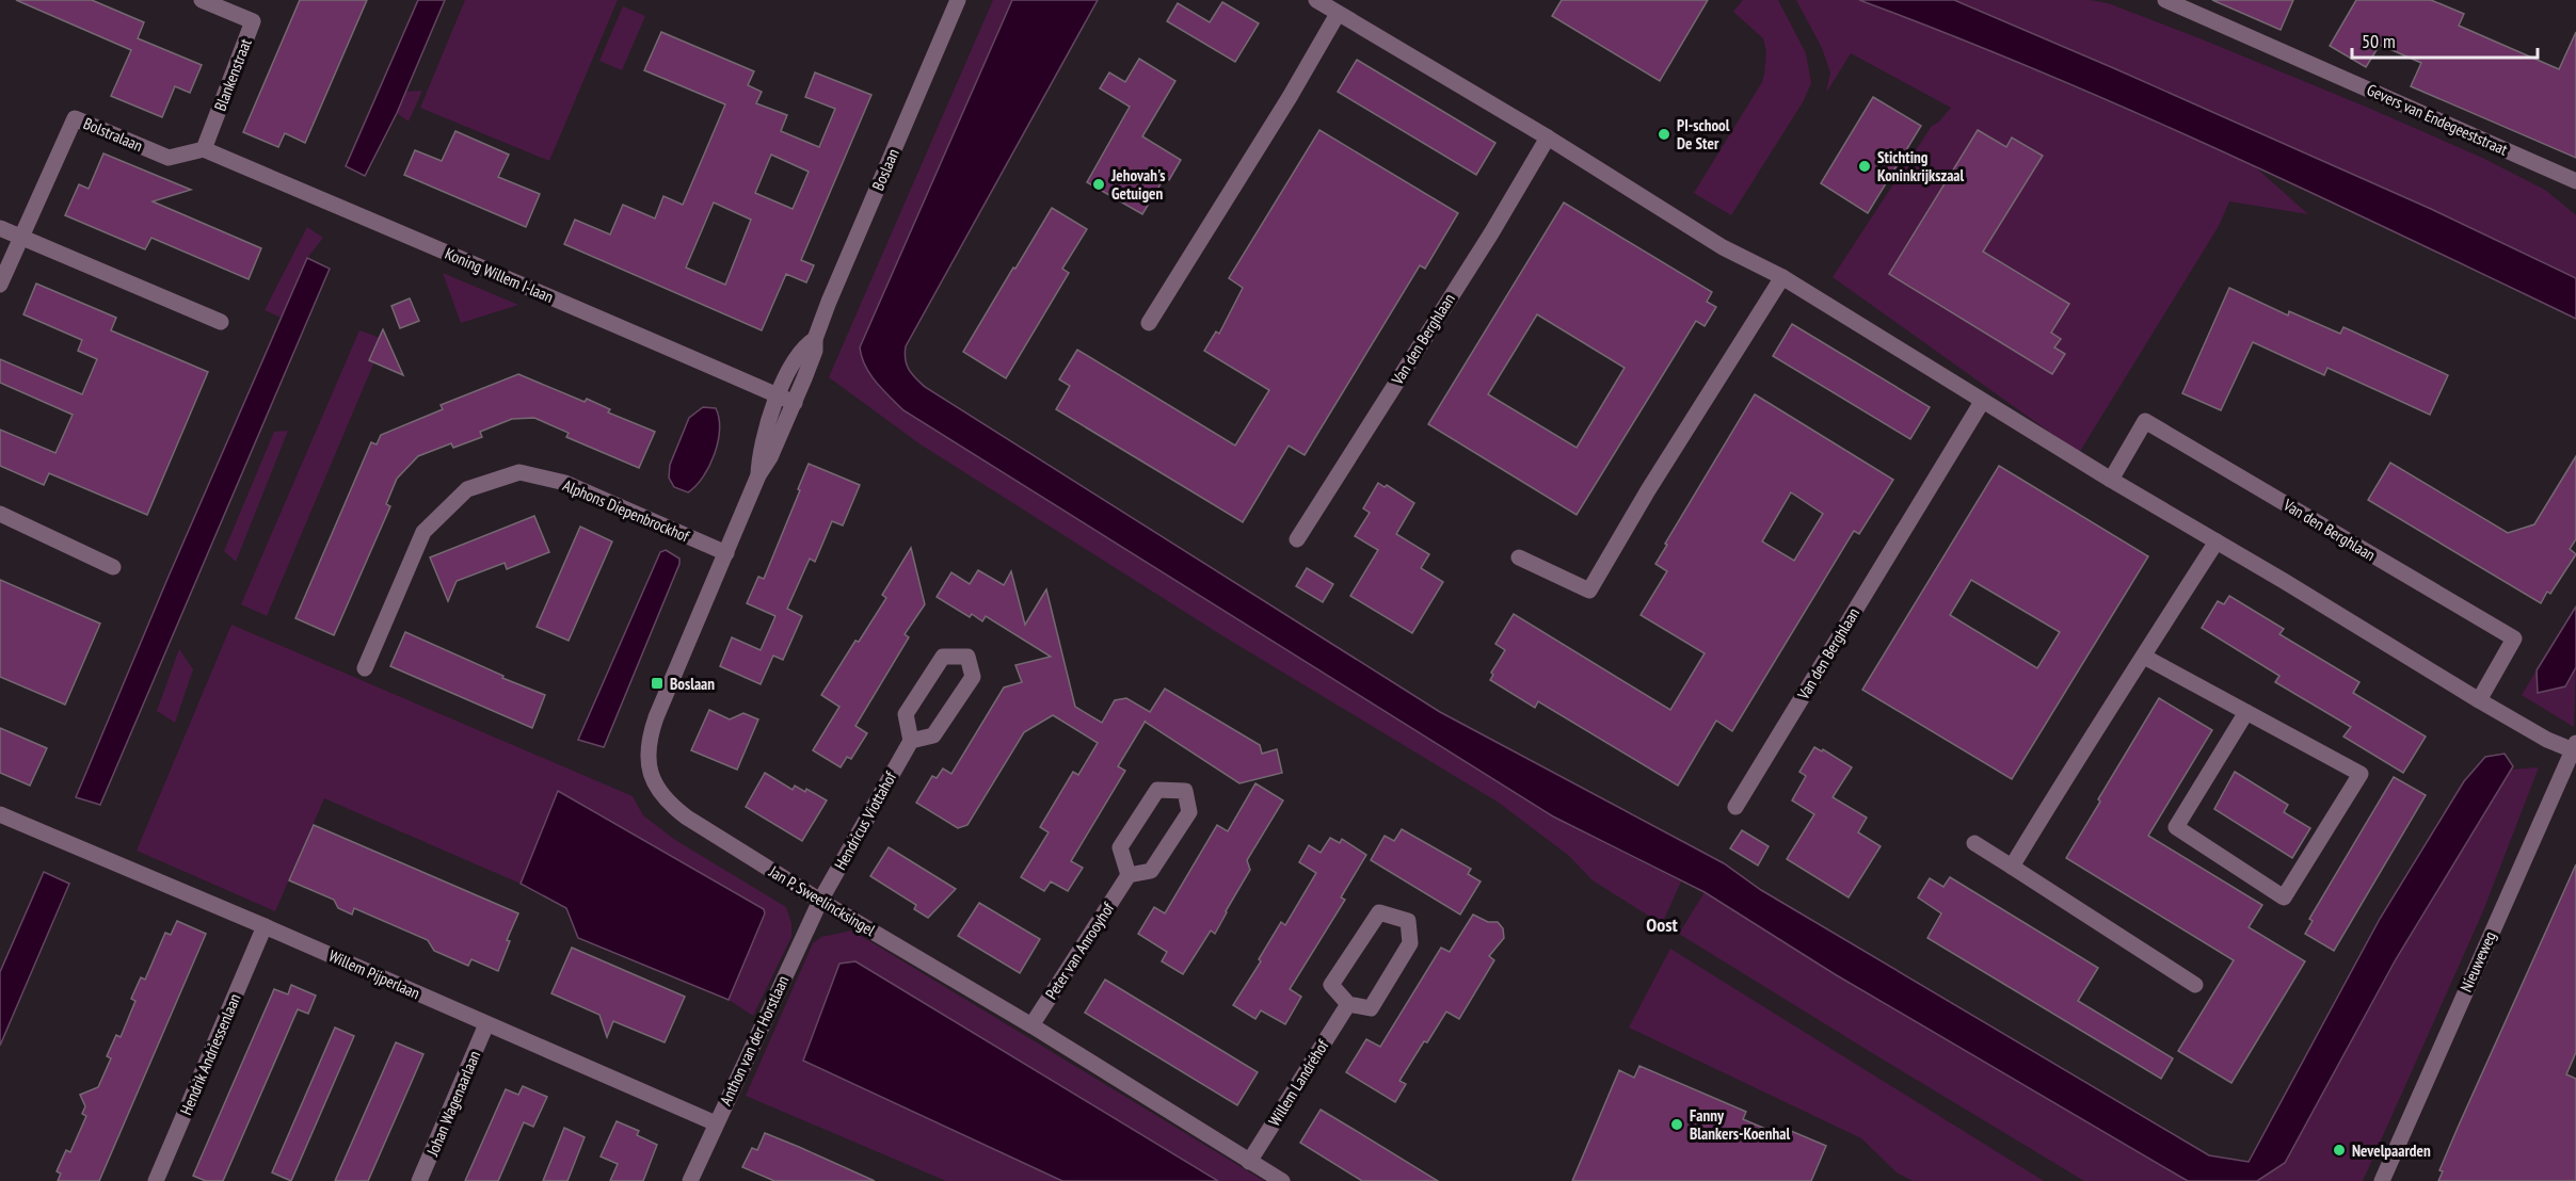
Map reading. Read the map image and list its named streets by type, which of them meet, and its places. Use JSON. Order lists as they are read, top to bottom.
{
  "streets": {
    "street": [
      "Blankenstraat",
      "Gevers van Endegeeststraat",
      "Bolstralaan",
      "Boslaan",
      "Koning Willem I-laan",
      "Van den Berghlaan",
      "Alphons Diepenbrockhof",
      "Hendricus Viottahof",
      "Jan P. Sweelincksingel",
      "Peter van Anrooyhof",
      "Nieuweweg",
      "Willem Pijperlaan",
      "Anthon van der Horstlaan",
      "Hendrik Andriessenlaan",
      "Willem Landréhof",
      "Johan Wagenaarlaan"
    ]
  },
  "crossings": [
    ["Blankenstraat", "Bolstralaan"],
    ["Blankenstraat", "Koning Willem I-laan"],
    ["Bolstralaan", "Koning Willem I-laan"],
    ["Boslaan", "Koning Willem I-laan"],
    ["Boslaan", "Jan P. Sweelincksingel"],
    ["Koning Willem I-laan", "Jan P. Sweelincksingel"],
    ["Alphons Diepenbrockhof", "Jan P. Sweelincksingel"],
    ["Hendricus Viottahof", "Jan P. Sweelincksingel"],
    ["Hendricus Viottahof", "Anthon van der Horstlaan"],
    ["Jan P. Sweelincksingel", "Peter van Anrooyhof"],
    ["Jan P. Sweelincksingel", "Anthon van der Horstlaan"],
    ["Jan P. Sweelincksingel", "Willem Landréhof"],
    ["Willem Pijperlaan", "Anthon van der Horstlaan"],
    ["Willem Pijperlaan", "Hendrik Andriessenlaan"],
    ["Willem Pijperlaan", "Johan Wagenaarlaan"]
  ],
  "districts": ["Oost"],
  "places": {
    "other": [
      "PI-school De Ster",
      "Stichting Koninkrijkszaal",
      "Jehovah's Getuigen",
      "Fanny Blankers-Koenhal",
      "Nevelpaarden"
    ],
    "transit": ["Boslaan"]
  },
  "scale_bar": "50 m"
}
